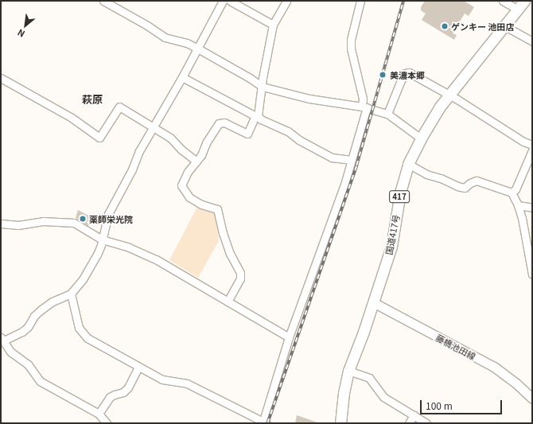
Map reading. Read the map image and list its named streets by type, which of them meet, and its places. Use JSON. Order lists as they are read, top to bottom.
{
  "streets": {
    "highway": ["417", "国道417号"],
    "main road": ["藤橋池田線"]
  },
  "crossings": [
    ["国道417号", "藤橋池田線"]
  ],
  "districts": ["萩原"],
  "places": ["ゲンキー 池田店", "美濃本郷", "薬師栄光院"],
  "scale_bar": "100 m",
  "north": "bottom left"
}
